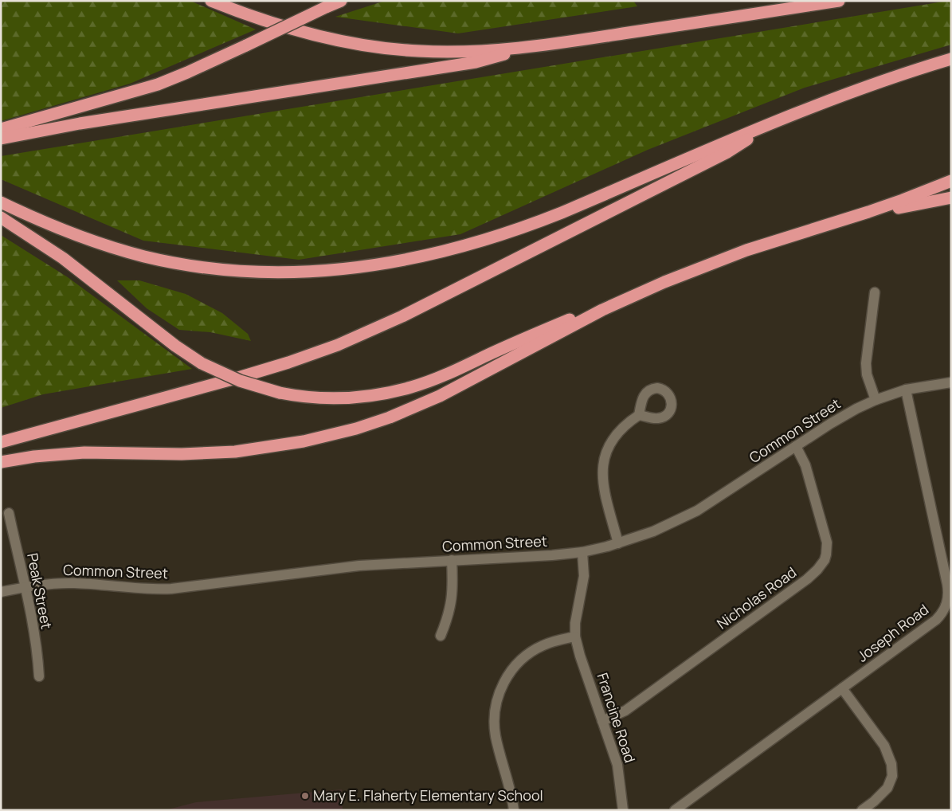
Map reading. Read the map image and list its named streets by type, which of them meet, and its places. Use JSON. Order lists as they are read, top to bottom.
{
  "streets": {
    "street": [
      "Common Street",
      "Peak Street",
      "Nicholas Road",
      "Joseph Road",
      "Francine Road"
    ]
  },
  "crossings": [
    ["Common Street", "Peak Street"],
    ["Common Street", "Nicholas Road"],
    ["Common Street", "Joseph Road"],
    ["Common Street", "Francine Road"],
    ["Nicholas Road", "Francine Road"]
  ],
  "places": ["Mary E. Flaherty Elementary School"]
}
